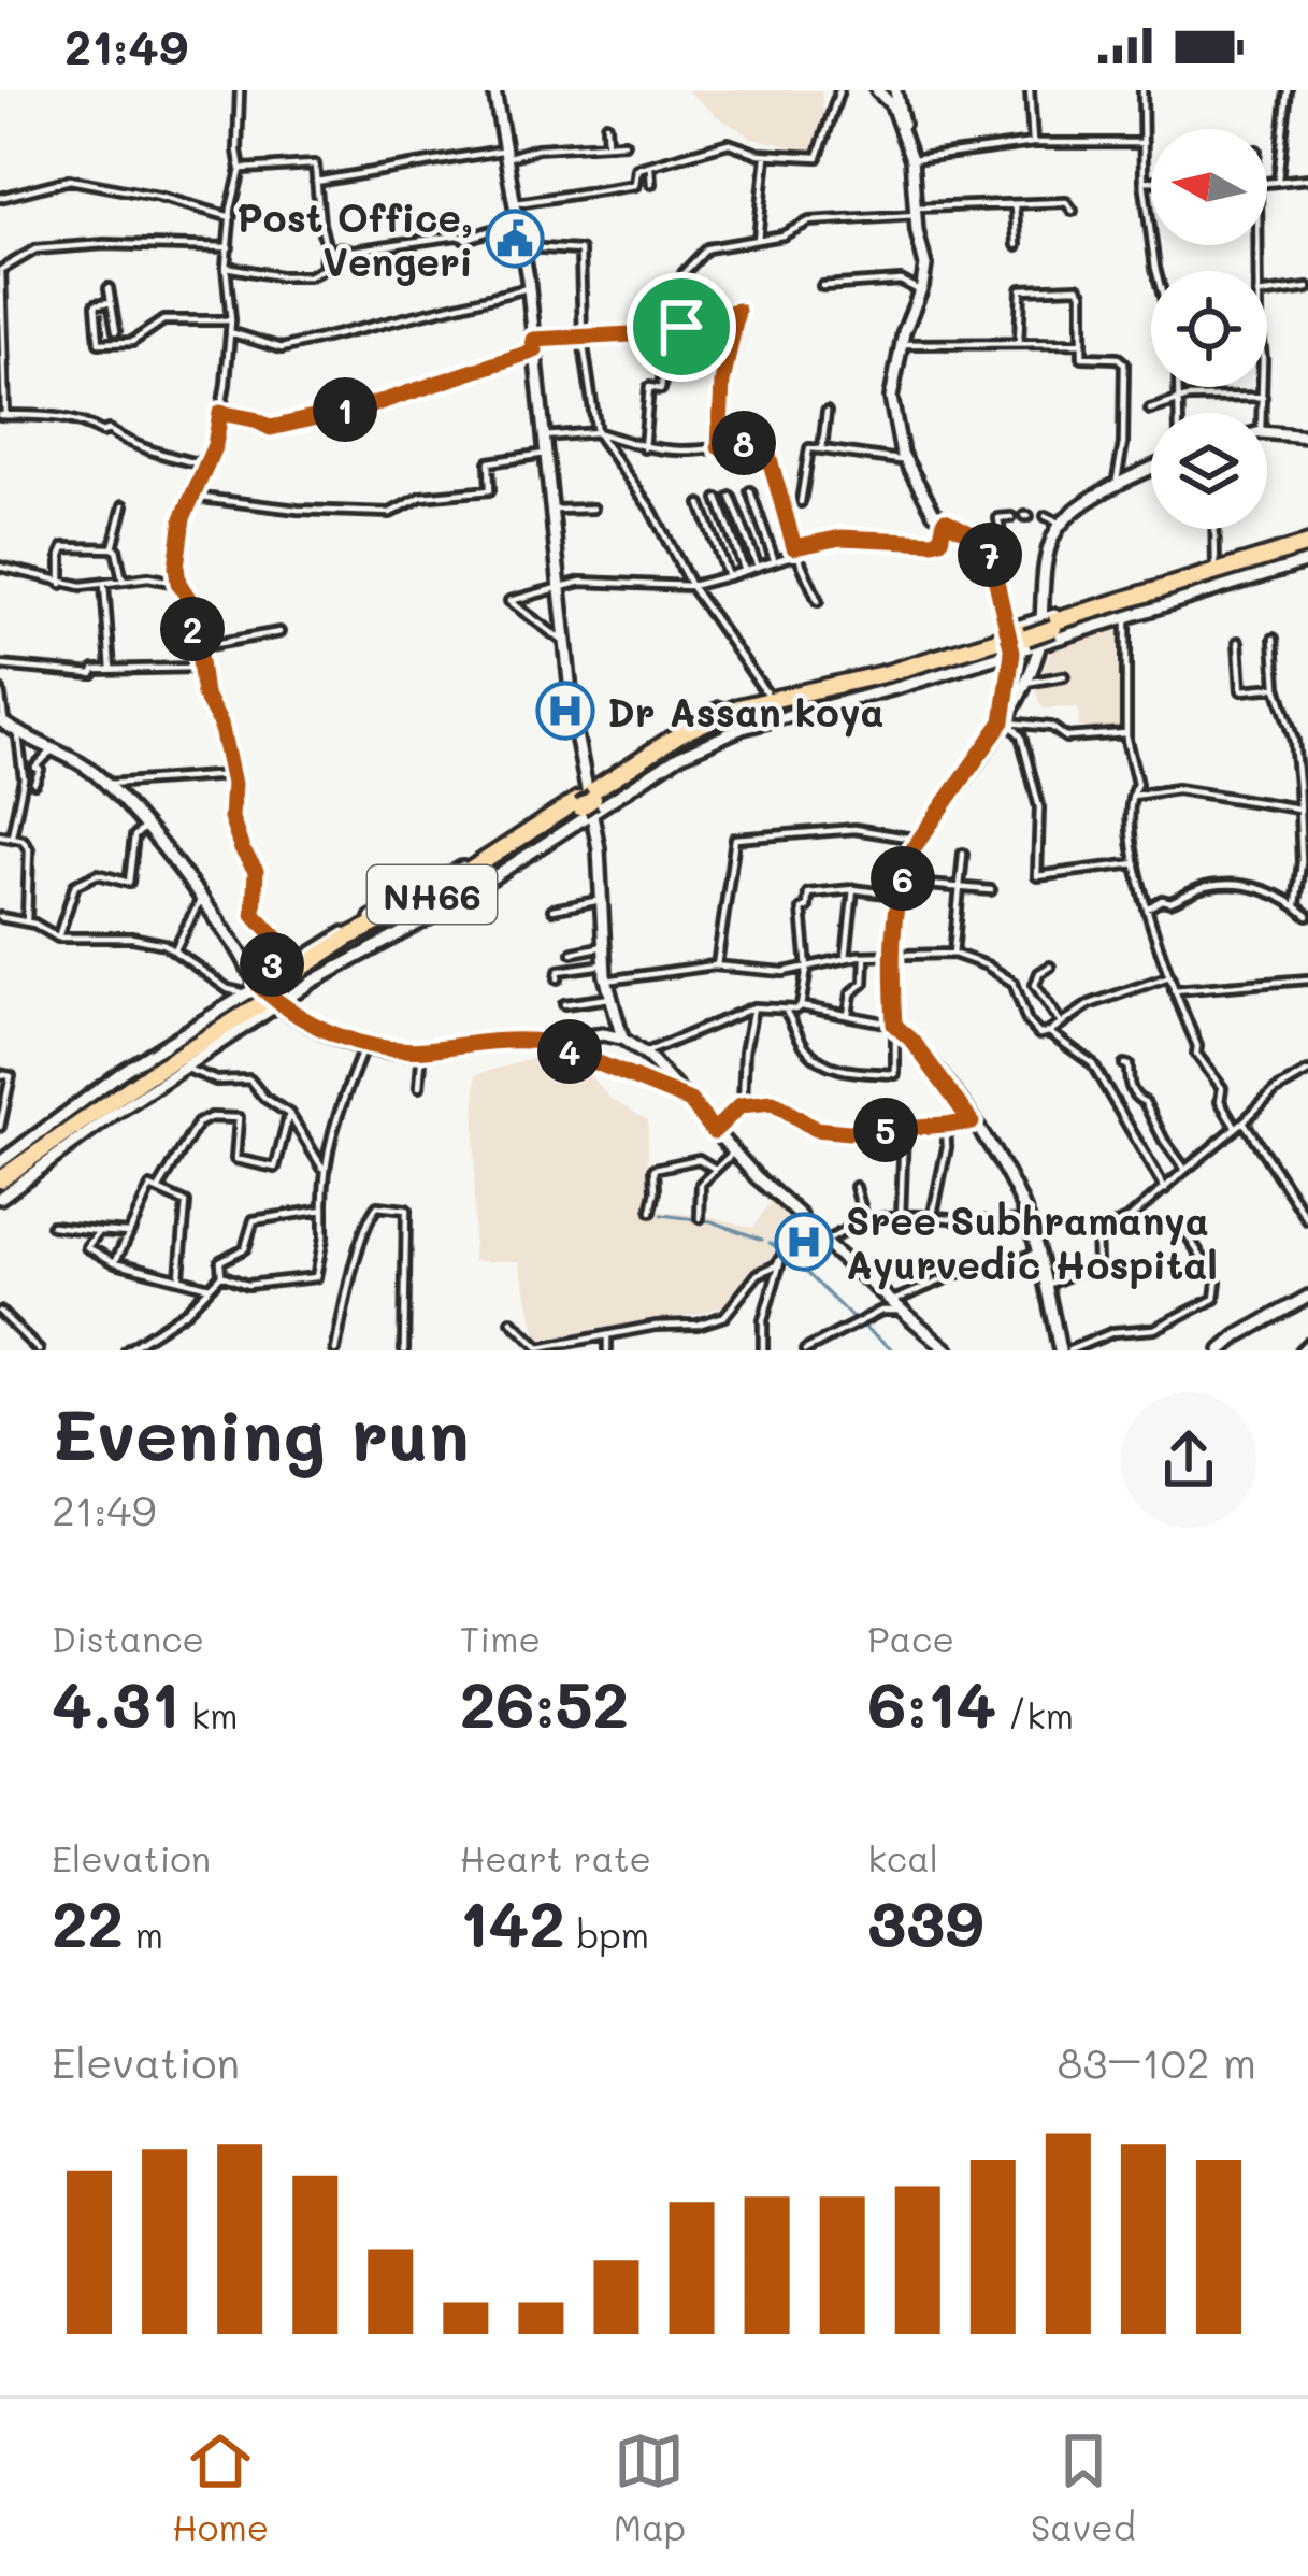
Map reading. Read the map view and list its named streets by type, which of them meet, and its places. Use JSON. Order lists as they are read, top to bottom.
{
  "streets": {
    "highway": ["NH66"]
  },
  "places": {
    "public building": ["Post Office, Vengeri"],
    "hospital": ["Dr Assan koya", "Sree Subhramanya Ayurvedic Hospital"]
  },
  "north": "left",
  "page": {
    "status": "21:49",
    "pins": [
      "1",
      "8",
      "7",
      "2",
      "6",
      "3",
      "4",
      "5"
    ],
    "heading": ["Evening run", "21:49"],
    "stats": [
      ["Distance", "4.31 km"],
      ["Time", "26:52"],
      ["Pace", "6:14 /km"],
      ["Elevation", "22 m"],
      ["Heart rate", "142 bpm"],
      ["kcal", "339"]
    ],
    "chart": ["Elevation", "83–102 m"],
    "tabs": ["Home", "Map", "Saved"]
  }
}
